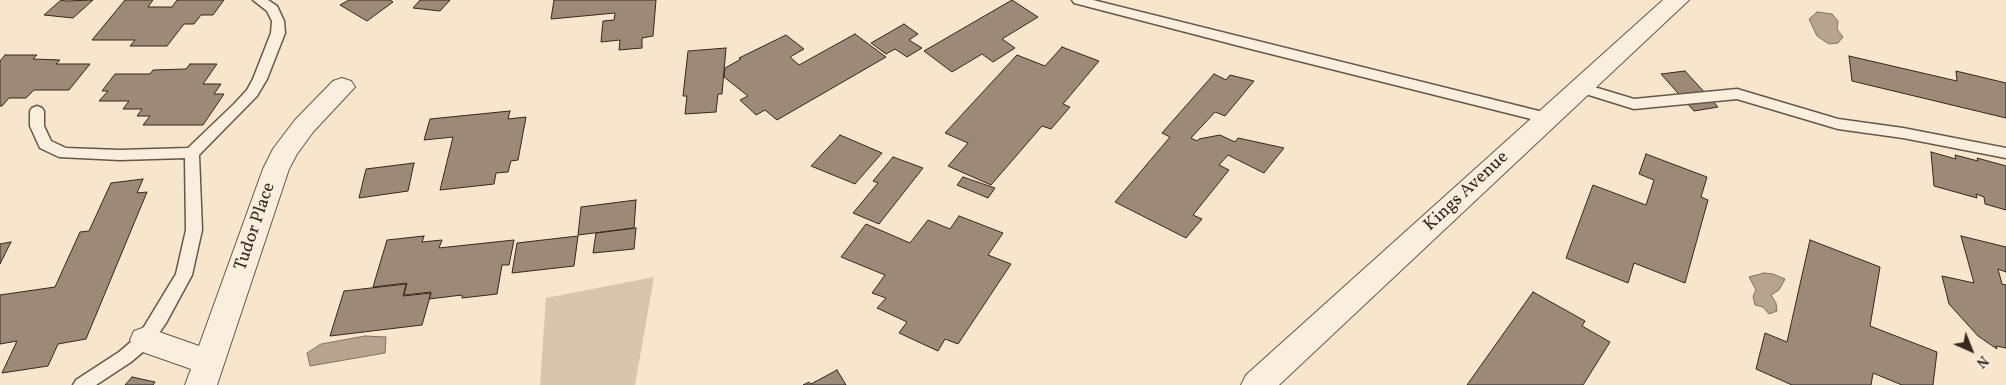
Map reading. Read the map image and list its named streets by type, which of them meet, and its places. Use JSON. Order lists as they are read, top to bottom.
{
  "streets": {
    "street": ["Kings Avenue", "Tudor Place"]
  },
  "north": "bottom right"
}
